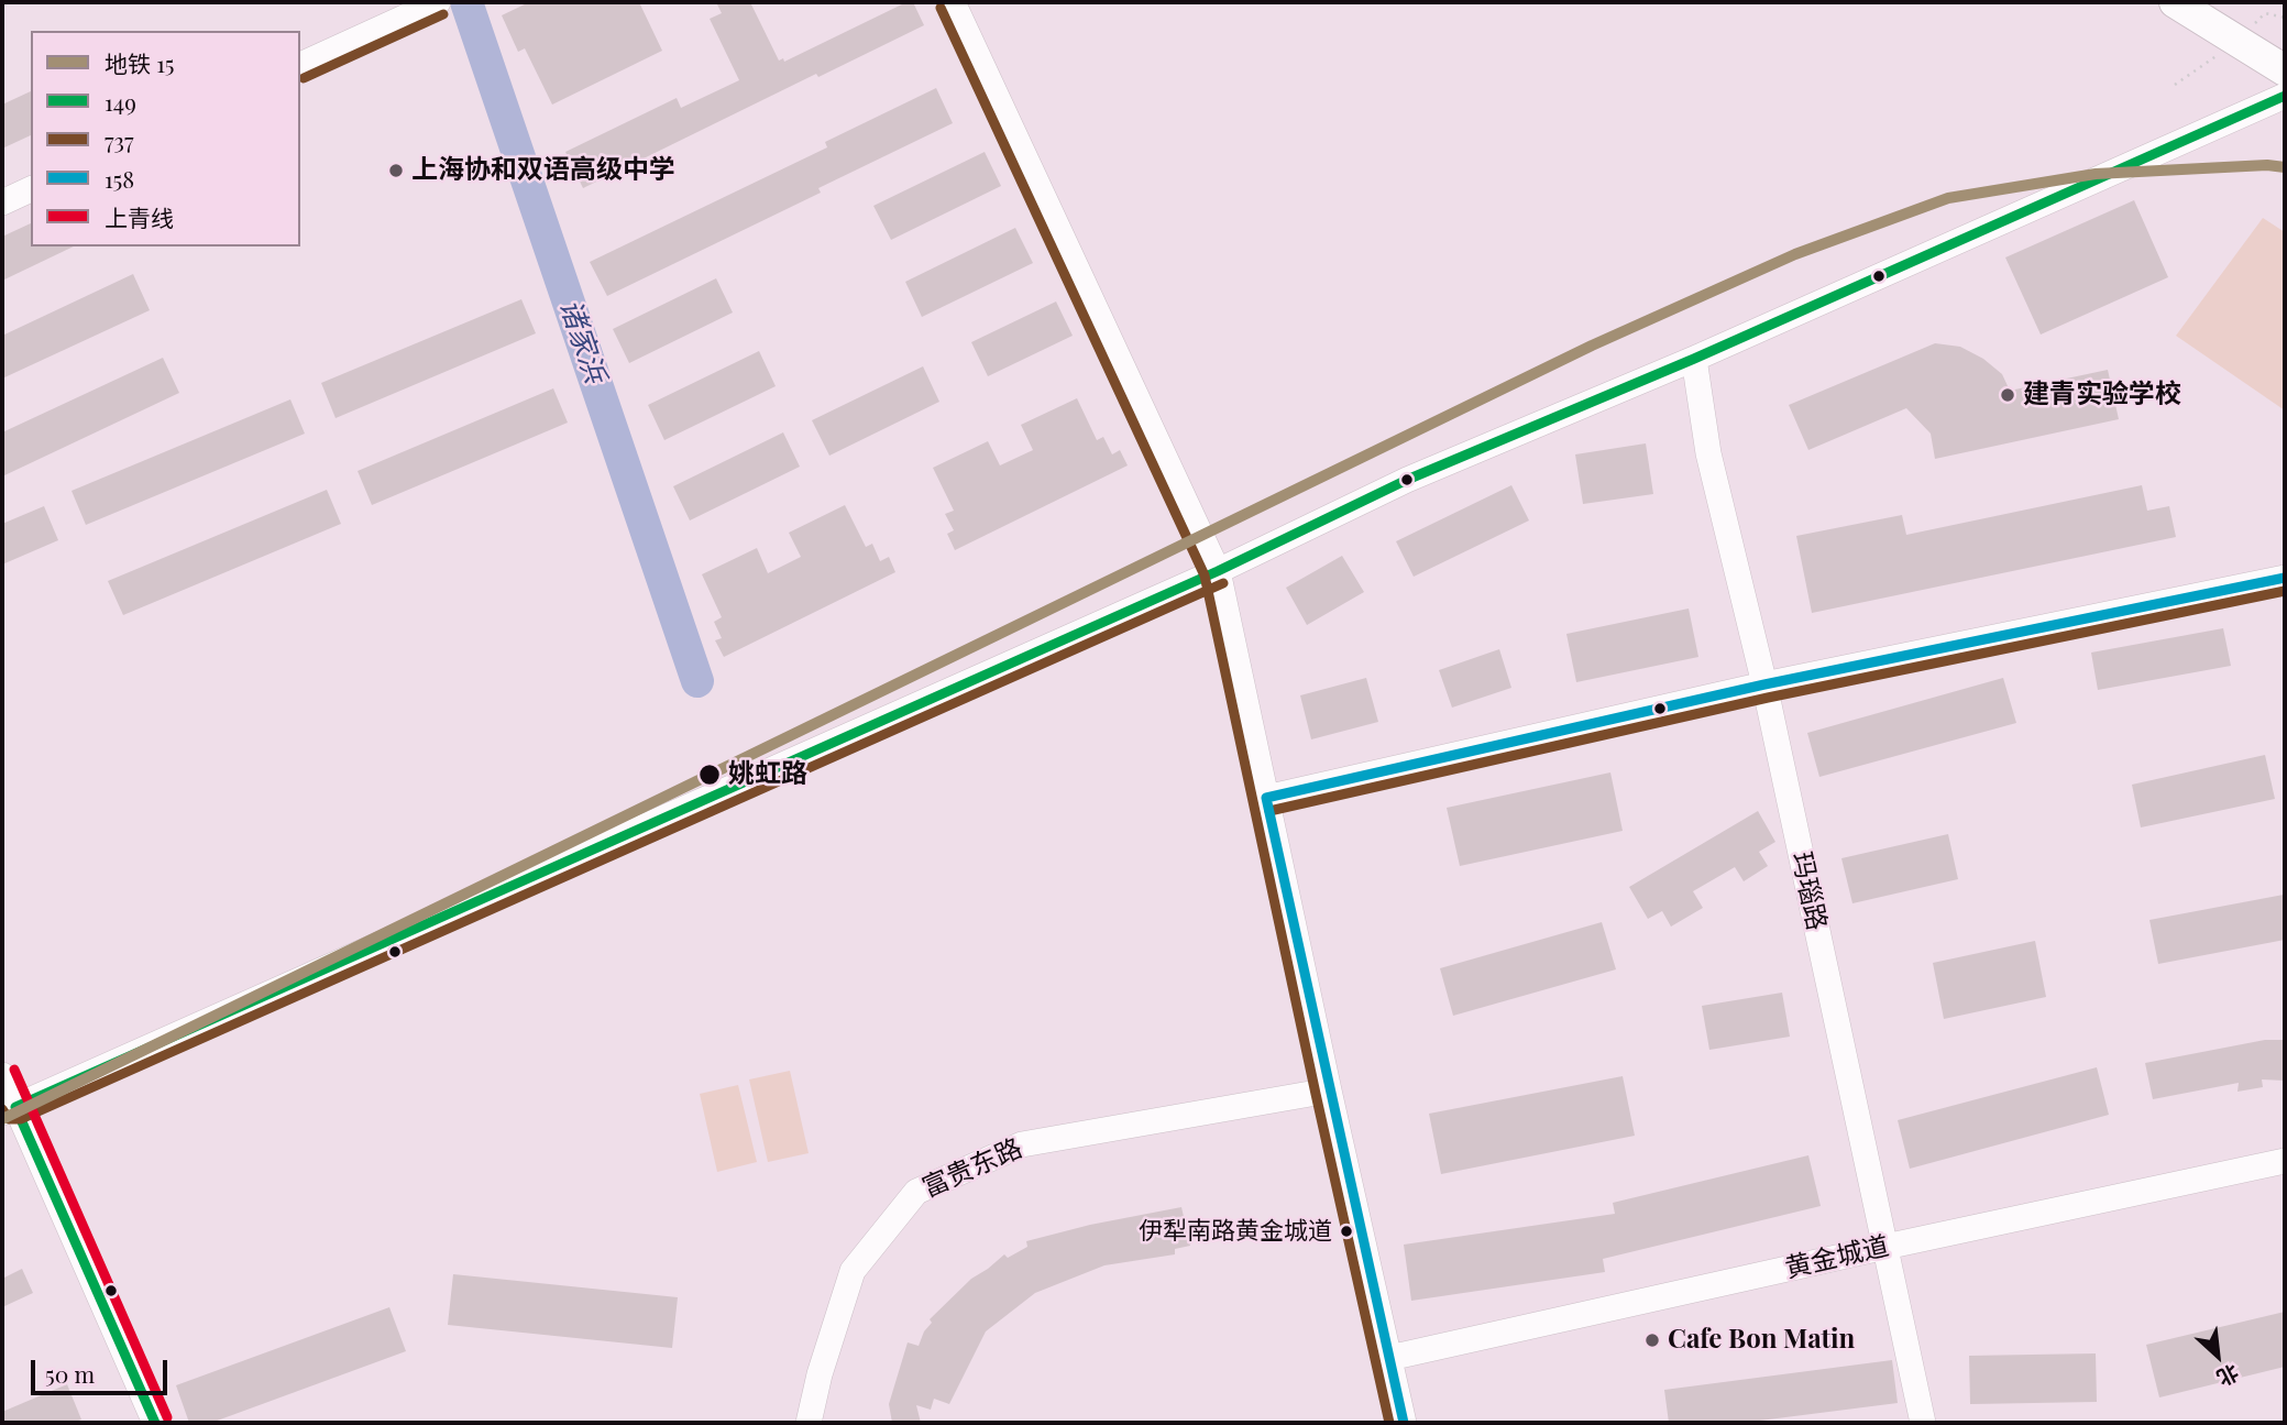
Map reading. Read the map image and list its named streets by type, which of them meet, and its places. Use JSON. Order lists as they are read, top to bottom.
{
  "streets": {
    "street": ["玛瑙路", "富贵东路", "黄金城道"]
  },
  "crossings": [
    ["玛瑙路", "黄金城道"]
  ],
  "water": ["诸家浜"],
  "places": [
    "上海协和双语高级中学",
    "建青实验学校",
    "姚虹路",
    "伊犁南路黄金城道",
    "Cafe Bon Matin"
  ],
  "lines": [
    "transit line 737",
    "transit line 149",
    "metro line 15",
    "transit line 158",
    "transit line 上青线"
  ],
  "legend": [
    "地铁 15",
    "149",
    "737",
    "158",
    "上青线"
  ],
  "scale_bar": "50 m",
  "north": "bottom right"
}
